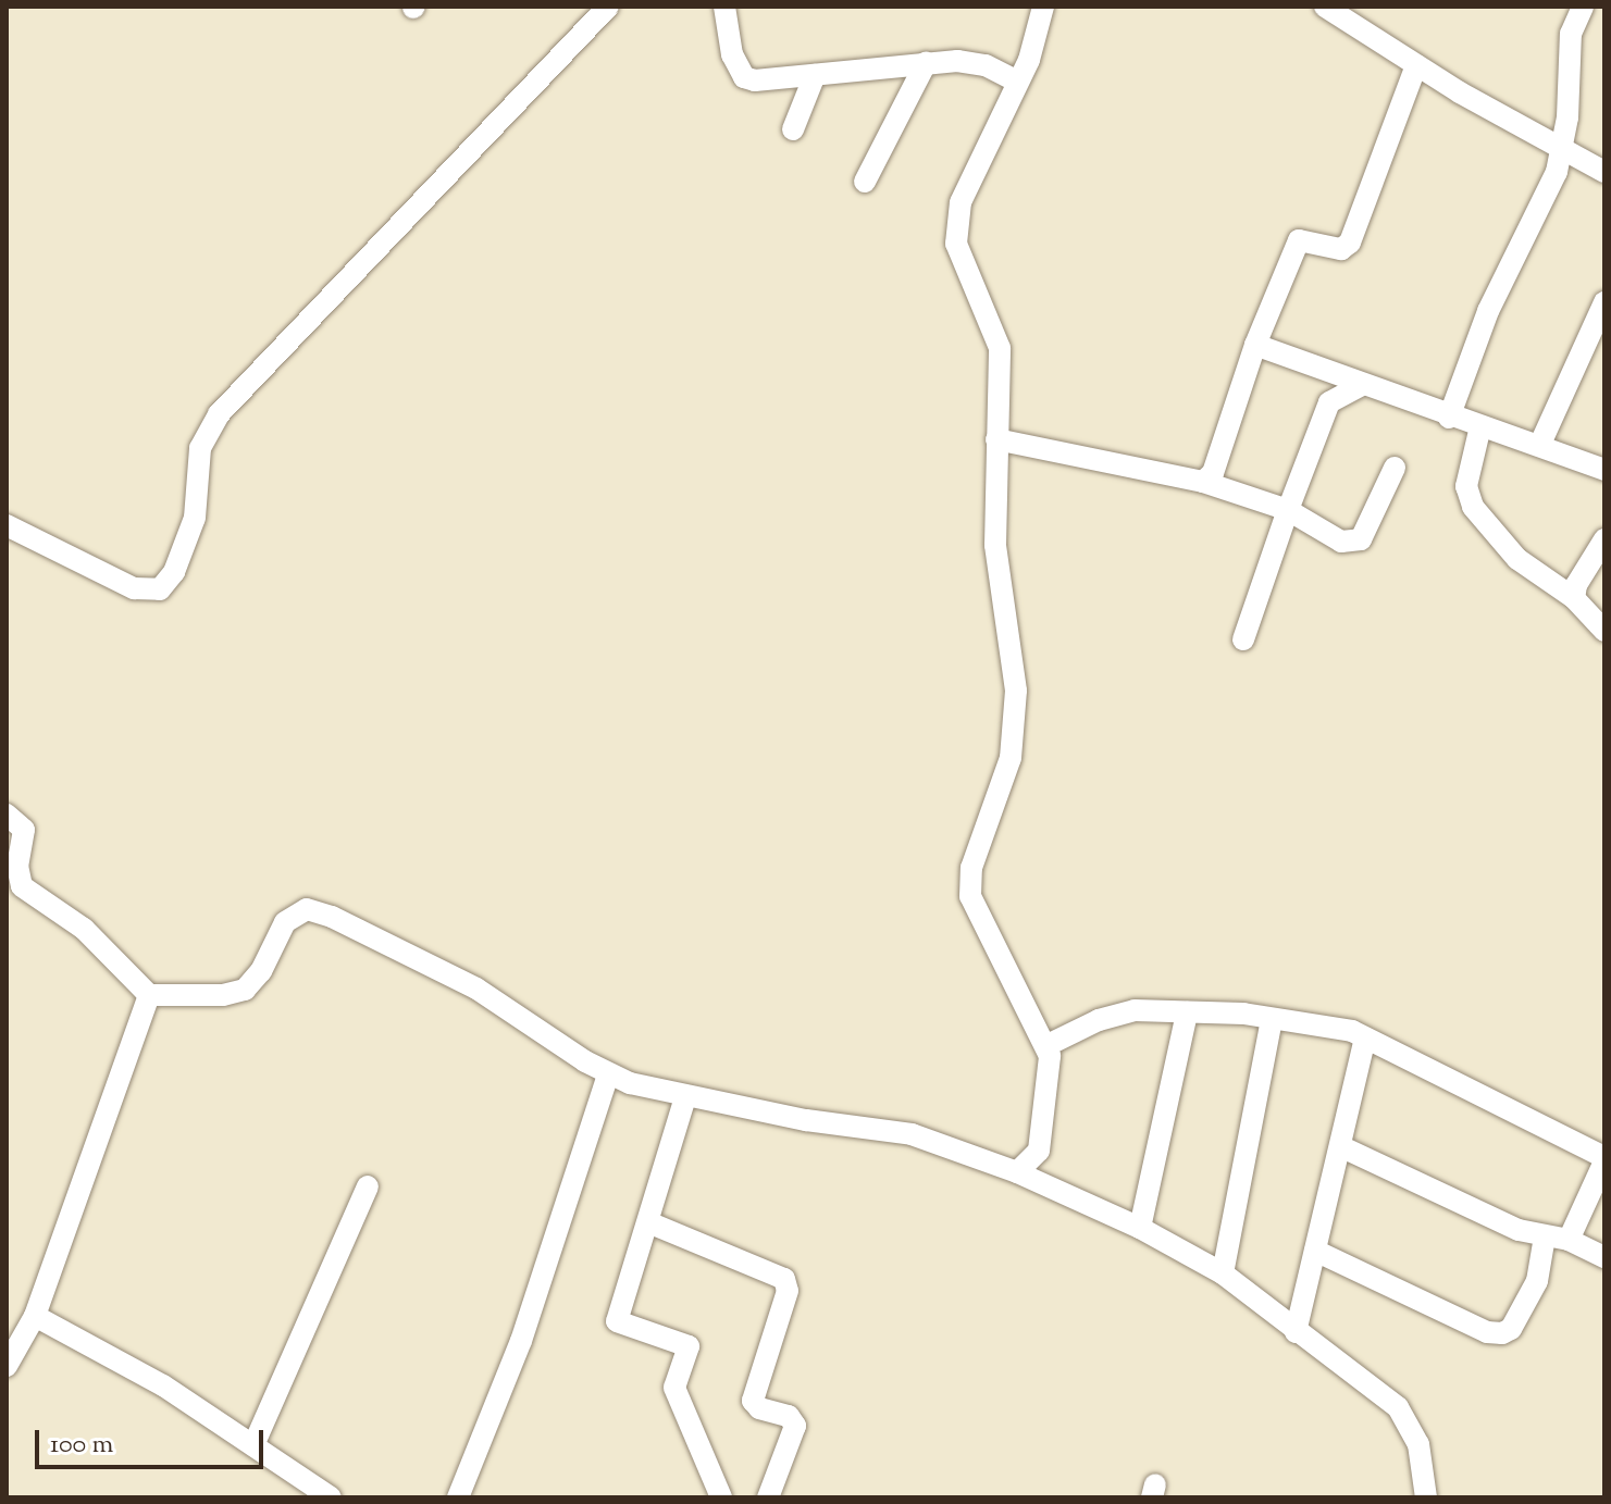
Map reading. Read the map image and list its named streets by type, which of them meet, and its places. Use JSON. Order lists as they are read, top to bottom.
{
  "scale_bar": "100 m"
}
